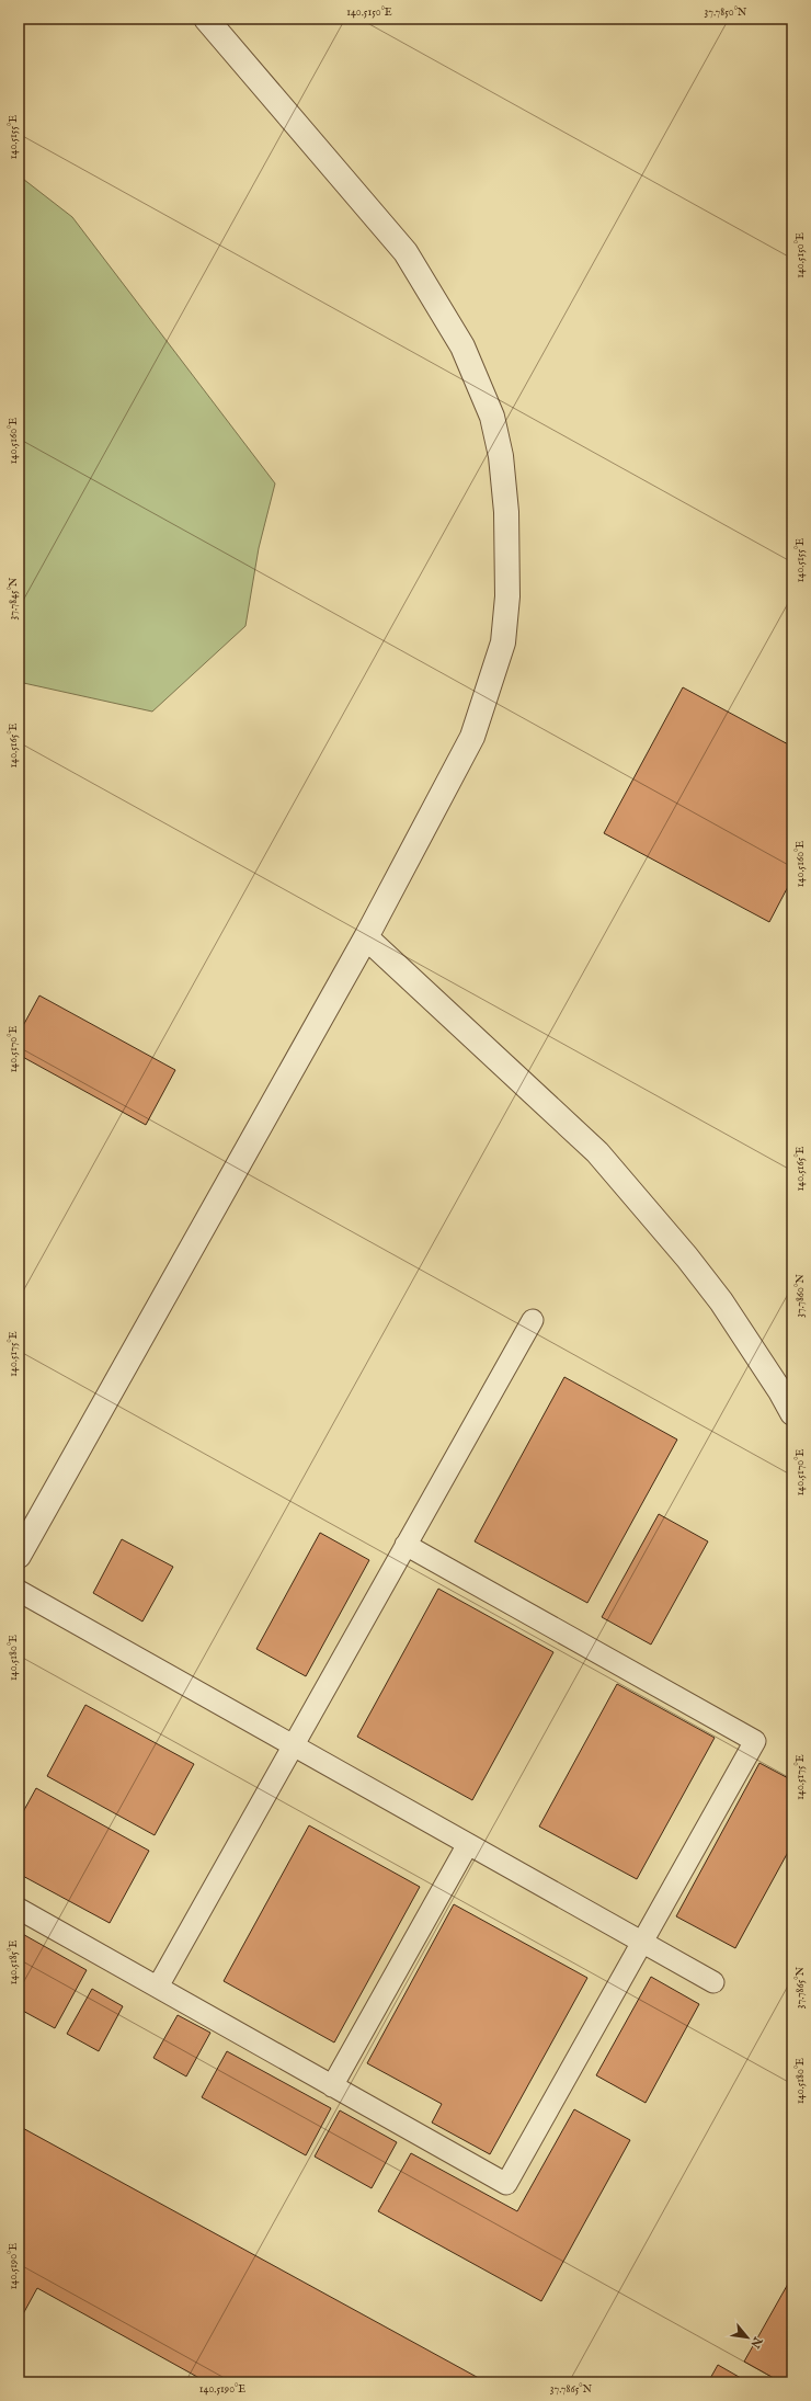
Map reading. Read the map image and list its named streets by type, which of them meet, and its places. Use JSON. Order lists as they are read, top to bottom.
{
  "north": "bottom right",
  "coordinates": [
    "140.5150°E",
    "37.7850°N",
    "140.5155°E",
    "140.5160°E",
    "37.7845°N",
    "140.5165°E",
    "140.5170°E",
    "37.7860°N",
    "140.5175°E",
    "140.5180°E",
    "140.5185°E",
    "37.7865°N",
    "140.5190°E"
  ]
}
